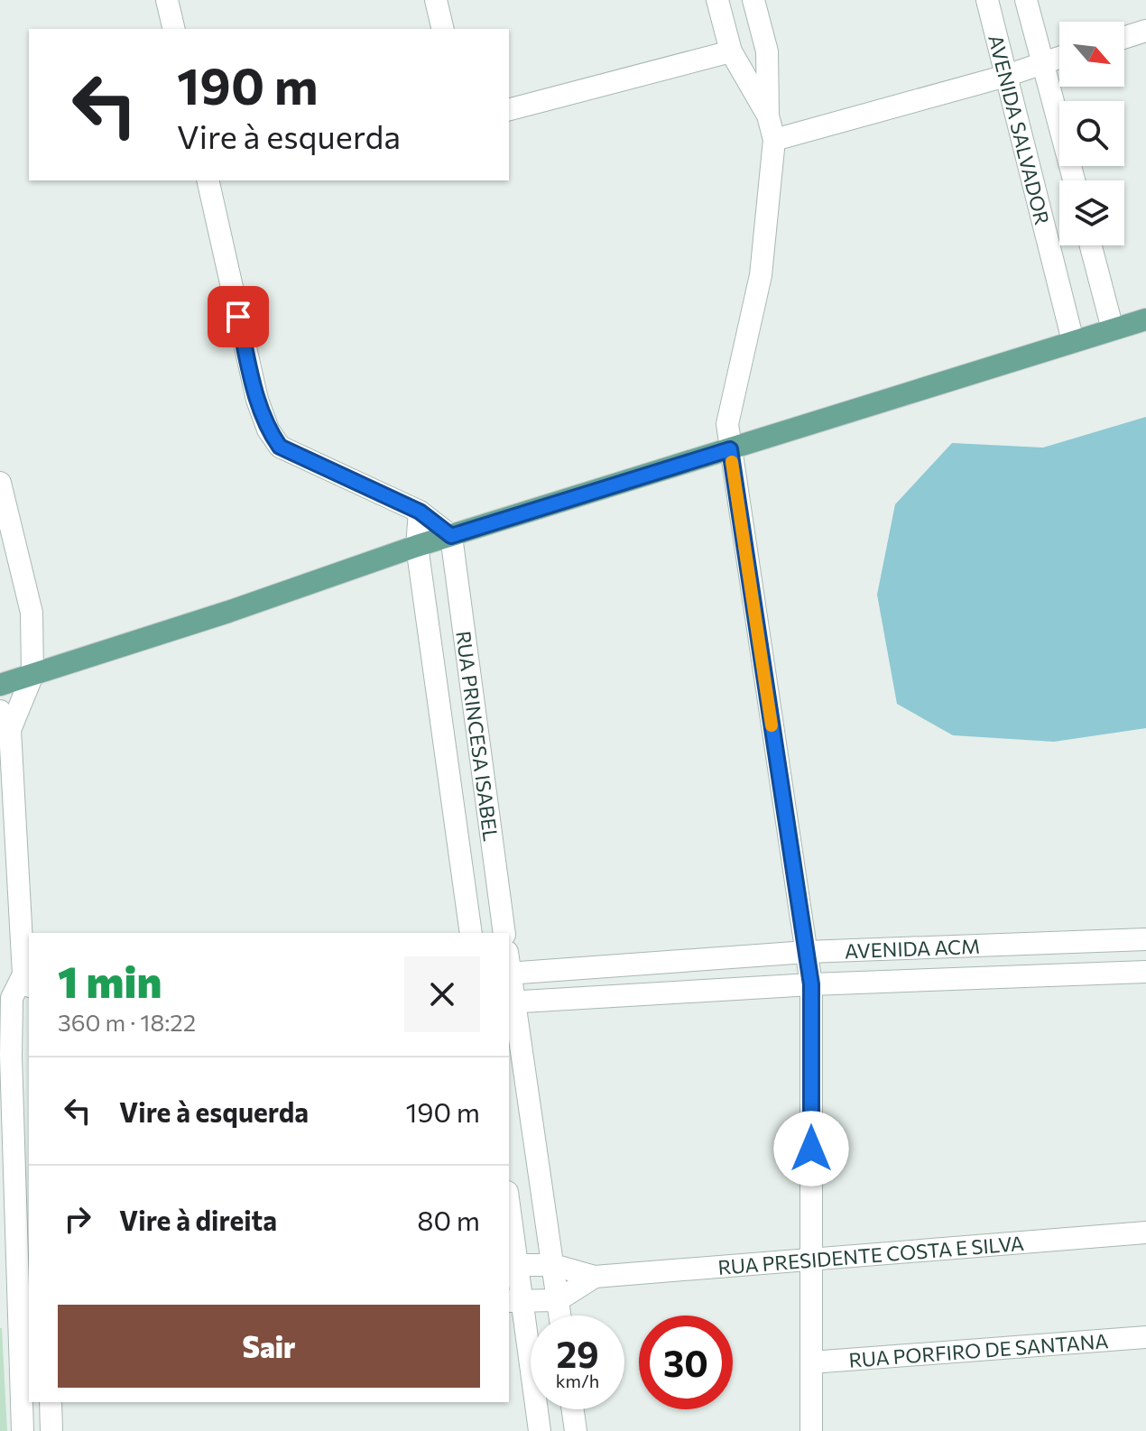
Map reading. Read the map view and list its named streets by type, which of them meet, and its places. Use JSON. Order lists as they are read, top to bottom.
{
  "streets": {
    "street": [
      "AVENIDA SALVADOR",
      "RUA PRINCESA ISABEL",
      "AVENIDA ACM",
      "RUA PRESIDENTE COSTA E SILVA",
      "RUA PORFIRO DE SANTANA"
    ]
  },
  "north": "bottom right",
  "page": {
    "turn": ["190 m", "Vire à esquerda"],
    "heading": ["1 min", "360 m · 18:22"],
    "list": [
      {
        "name": "Vire à esquerda",
        "value": "190 m"
      },
      {
        "name": "Vire à direita",
        "value": "80 m"
      }
    ],
    "buttons": "Sair",
    "speed": "29 km/h",
    "limit": "30"
  }
}
